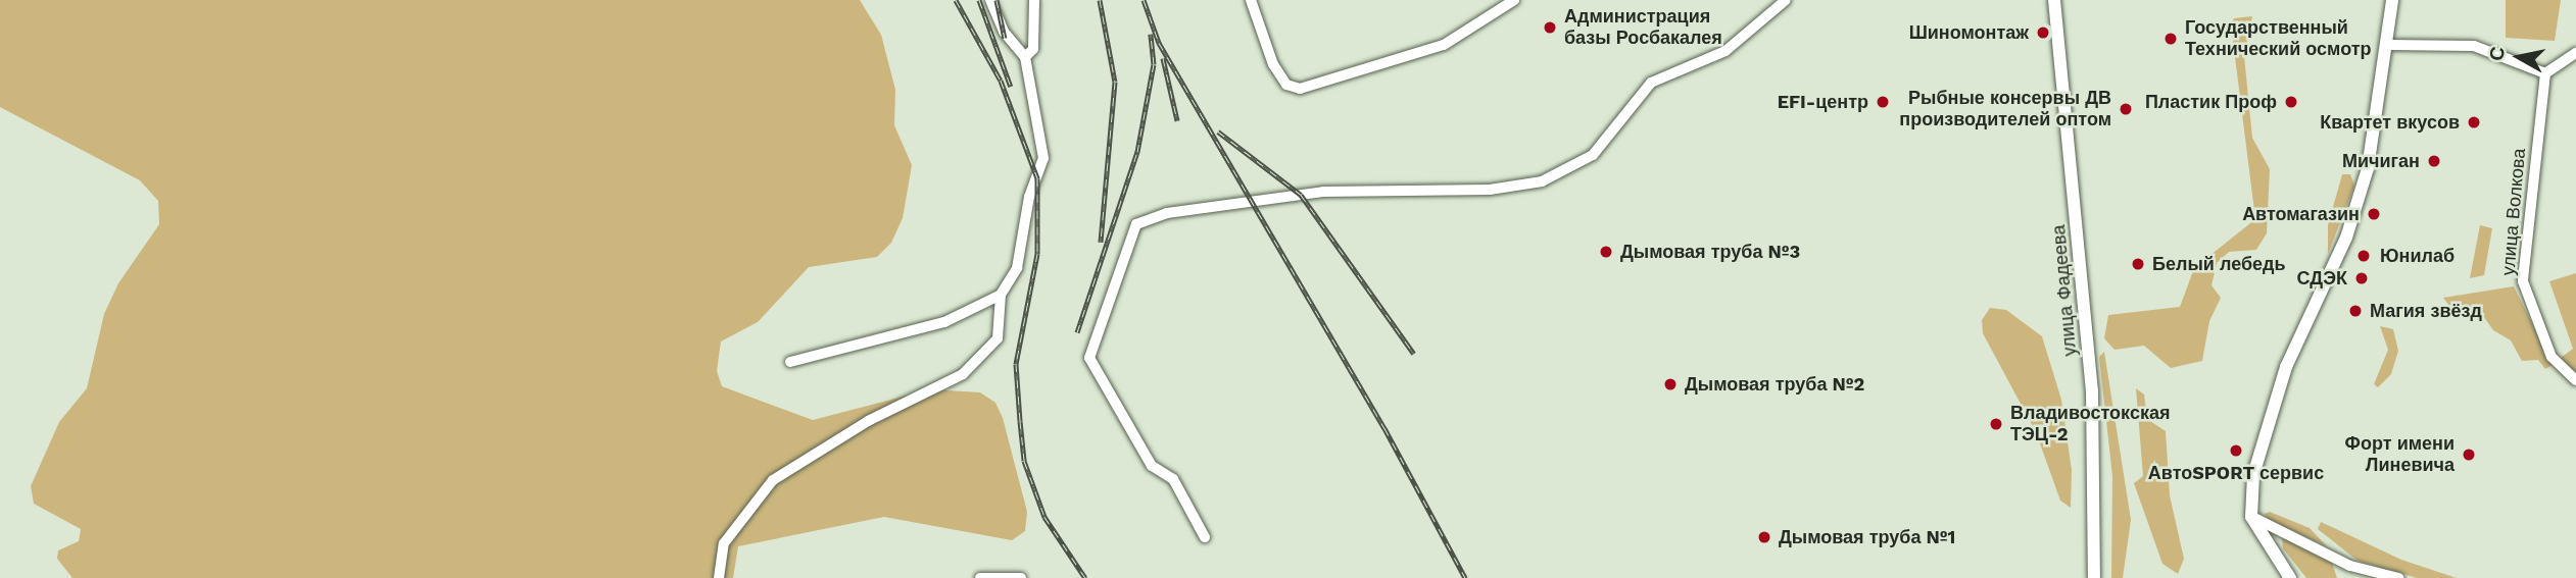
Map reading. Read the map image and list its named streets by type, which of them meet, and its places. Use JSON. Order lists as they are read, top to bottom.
{
  "streets": {
    "main road": ["улица Фадеева"],
    "street": ["улица Волкова"]
  },
  "places": [
    "Администрация базы Росбакалея",
    "Шиномонтаж",
    "Государственный Технический осмотр",
    "EFI-центр",
    "Пластик Проф",
    "Рыбные консервы ДВ производителей оптом",
    "Квартет вкусов",
    "Мичиган",
    "Автомагазин",
    "Дымовая труба №3",
    "Юнилаб",
    "Белый лебедь",
    "СДЭК",
    "Магия звёзд",
    "Дымовая труба №2",
    "Владивостокская ТЭЦ-2",
    "АвтоSPORT сервис",
    "Форт имени Линевича",
    "Дымовая труба №1"
  ],
  "north": "left"
}
